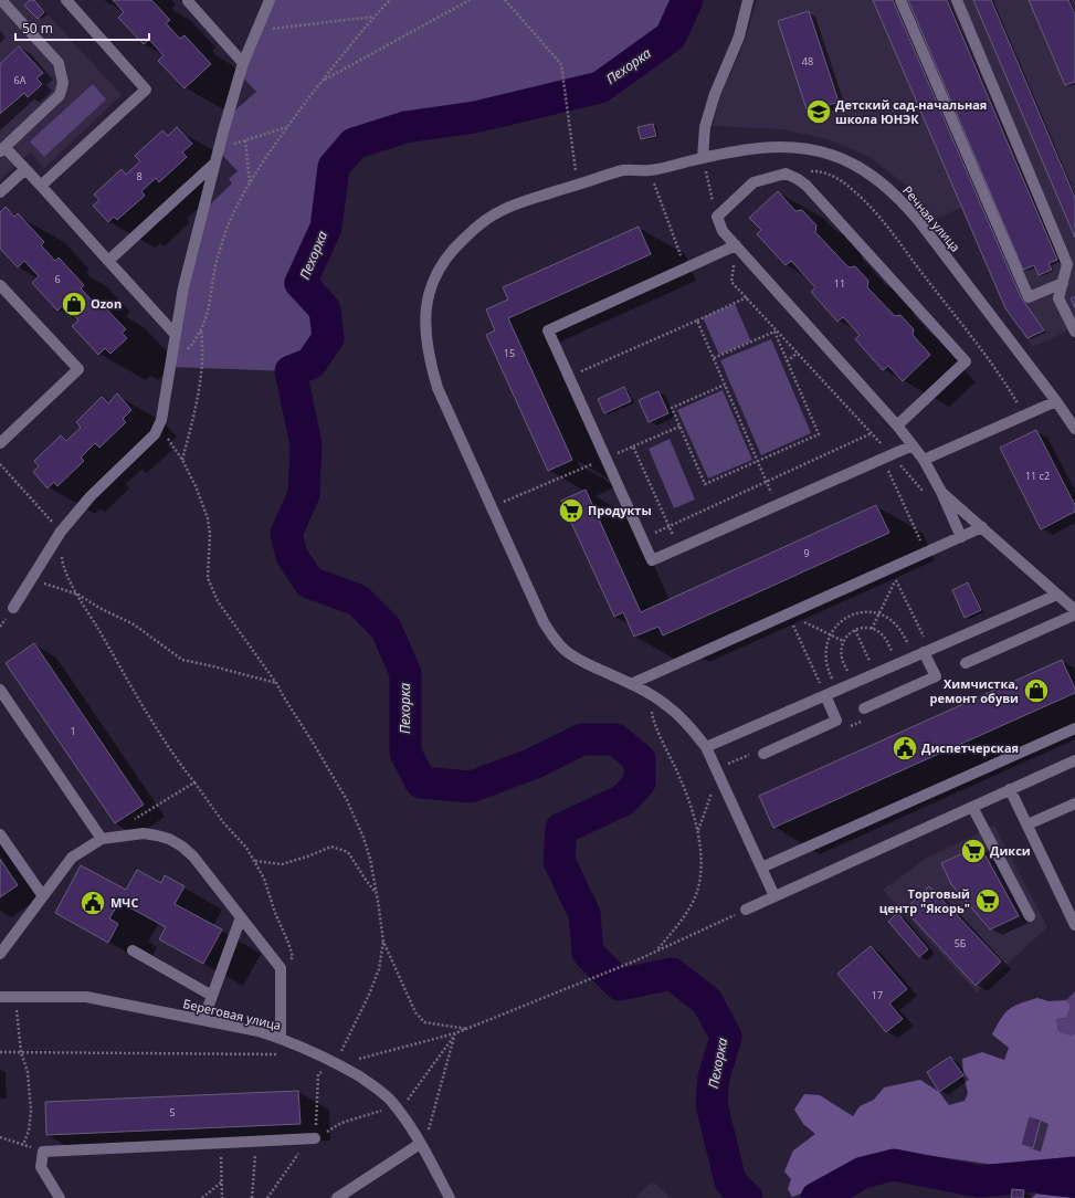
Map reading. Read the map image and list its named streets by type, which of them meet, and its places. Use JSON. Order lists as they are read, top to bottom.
{
  "streets": {
    "street": ["Речная улица", "Береговая улица"]
  },
  "water": ["Пехорка"],
  "places": {
    "school or university": ["Детский сад-начальная школа ЮНЭК"],
    "shop": ["Ozon", "Химчистка, ремонт обуви"],
    "supermarket": ["Продукты", "Дикси", "Торговый центр \"Якорь\""],
    "public building": ["Диспетчерская", "МЧС"]
  },
  "house_numbers": [
    "48",
    "6А",
    "8",
    "6",
    "11",
    "15",
    "11 с2",
    "9",
    "1",
    "5Б",
    "17",
    "5"
  ],
  "scale_bar": "50 m"
}
